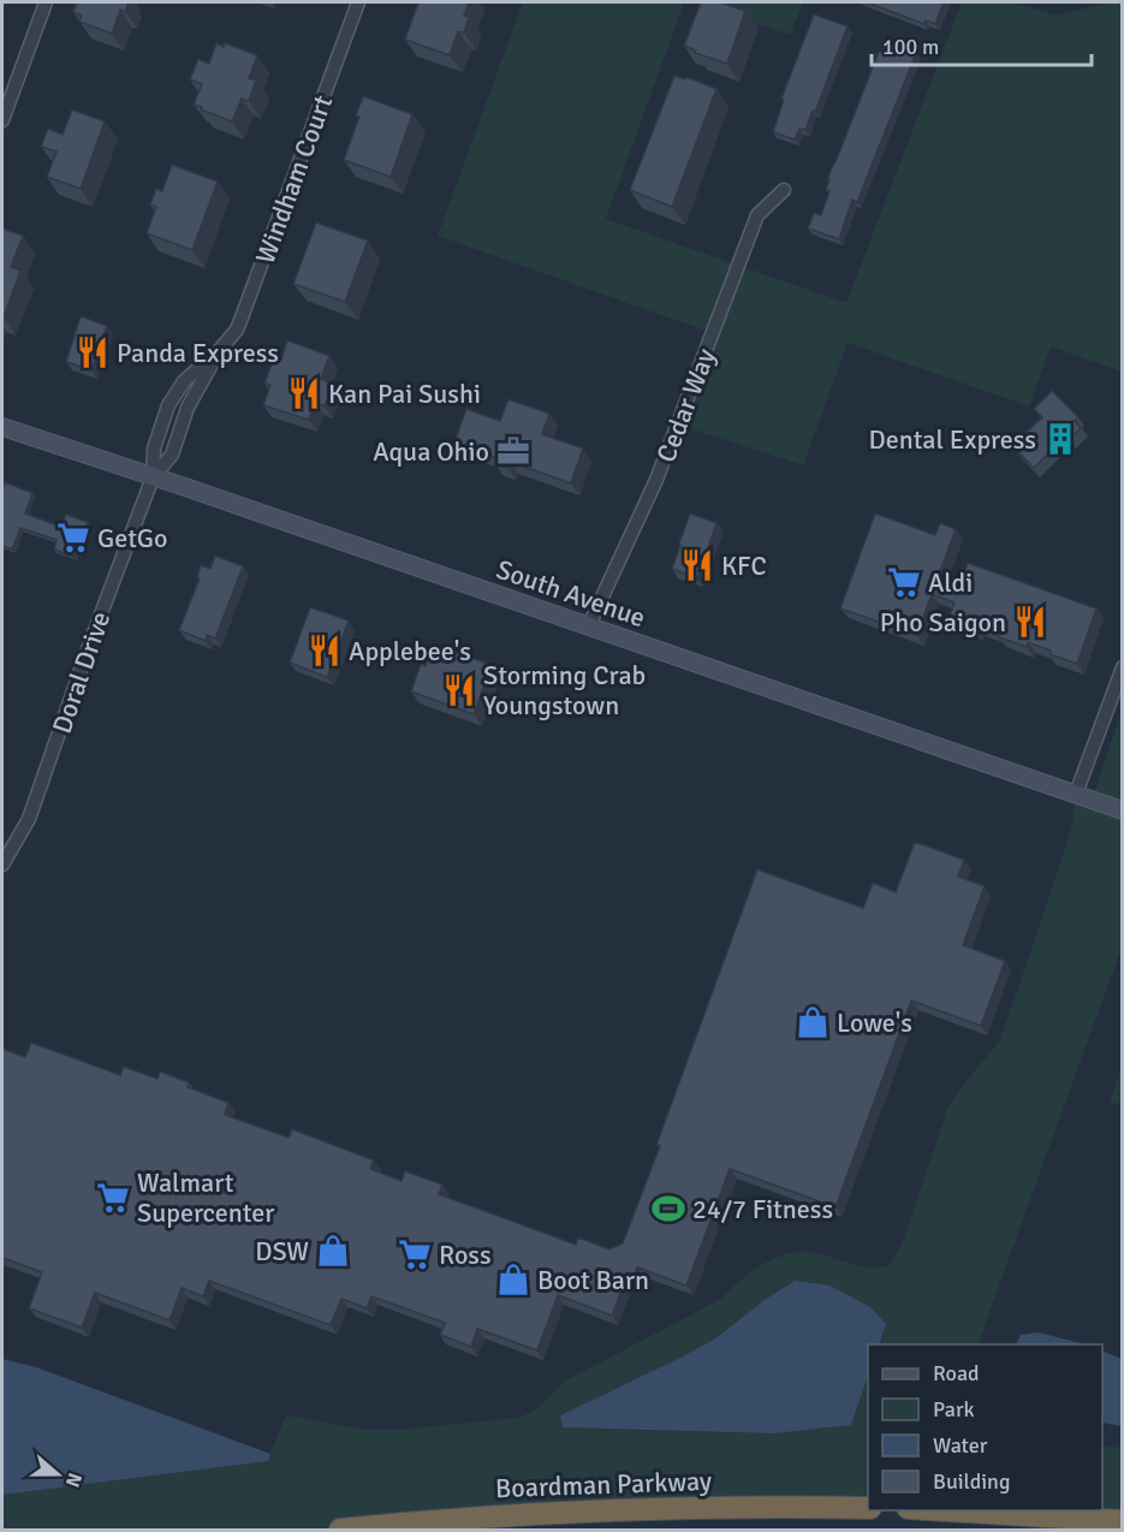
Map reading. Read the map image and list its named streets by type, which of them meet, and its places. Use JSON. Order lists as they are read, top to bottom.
{
  "streets": {
    "highway": ["Boardman Parkway"],
    "main road": ["South Avenue"],
    "street": ["Windham Court", "Cedar Way", "Doral Drive"]
  },
  "crossings": [
    ["Windham Court", "South Avenue"],
    ["Windham Court", "Doral Drive"],
    ["Cedar Way", "South Avenue"],
    ["South Avenue", "Doral Drive"]
  ],
  "places": {
    "restaurant": [
      "Panda Express",
      "Kan Pai Sushi",
      "KFC",
      "Pho Saigon",
      "Applebee's",
      "Storming Crab Youngstown"
    ],
    "building": ["Dental Express"],
    "office": ["Aqua Ohio"],
    "supermarket": [
      "GetGo",
      "Aldi",
      "Walmart Supercenter",
      "Ross"
    ],
    "shop": ["Lowe's", "DSW", "Boot Barn"],
    "sports": ["24/7 Fitness"]
  },
  "legend": [
    "Road",
    "Park",
    "Water",
    "Building"
  ],
  "scale_bar": "100 m",
  "north": "right"
}
